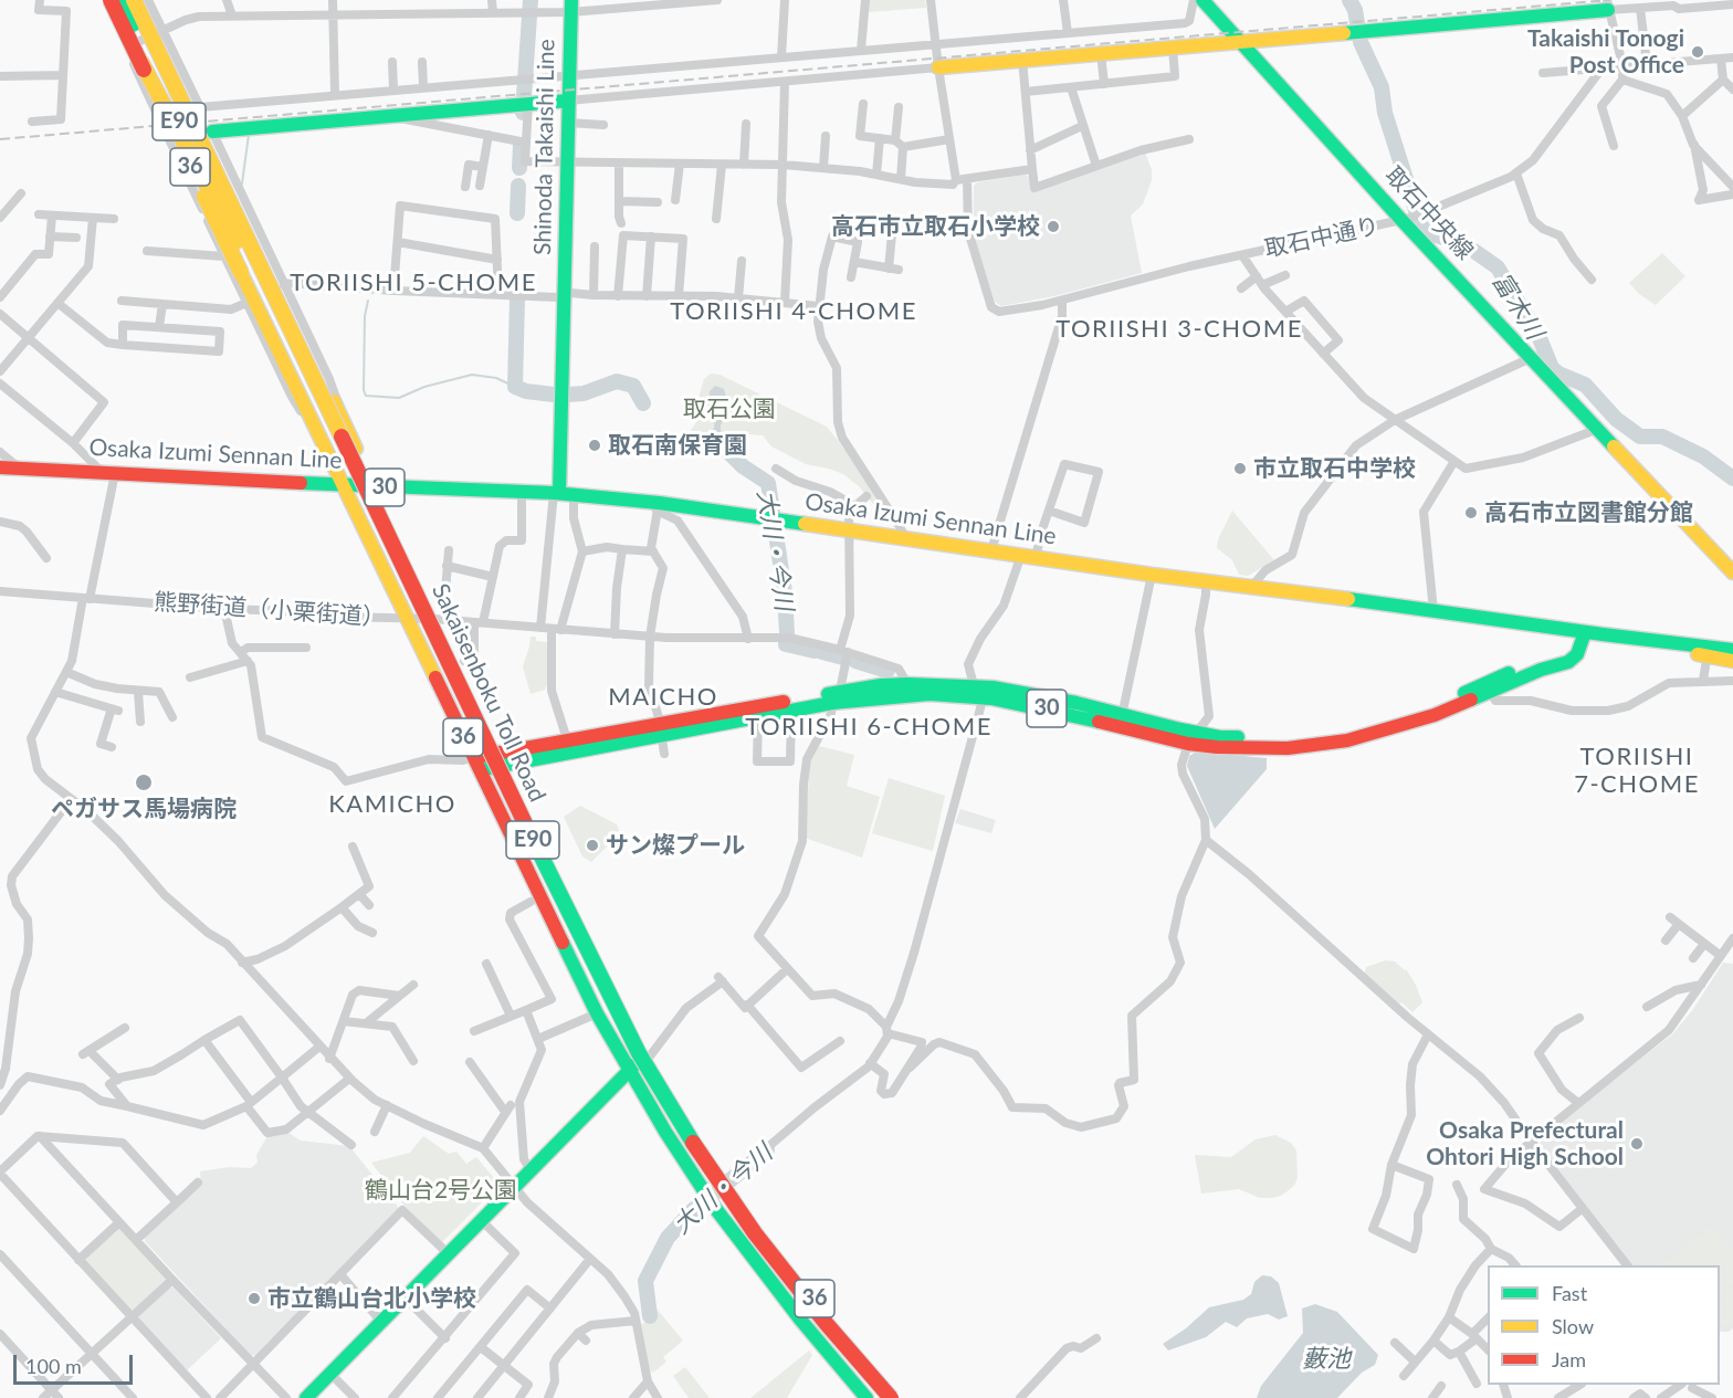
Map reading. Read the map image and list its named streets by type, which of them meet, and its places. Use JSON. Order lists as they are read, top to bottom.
{
  "streets": {
    "main road": [
      "E90",
      "Shinoda Takaishi Line",
      "36",
      "取石中央線",
      "Osaka Izumi Sennan Line",
      "30",
      "Sakaisenboku Toll Road"
    ],
    "street": ["取石中通り", "熊野街道（小栗街道）"]
  },
  "crossings": [
    ["Shinoda Takaishi Line", "Osaka Izumi Sennan Line"],
    ["36", "Osaka Izumi Sennan Line"],
    ["36", "30"],
    ["36", "熊野街道（小栗街道）"],
    ["取石中央線", "取石中通り"],
    ["Osaka Izumi Sennan Line", "30"]
  ],
  "districts": [
    "TORIISHI 5-CHOME",
    "TORIISHI 4-CHOME",
    "TORIISHI 3-CHOME",
    "MAICHO",
    "TORIISHI 6-CHOME",
    "TORIISHI 7-CHOME",
    "KAMICHO"
  ],
  "water": ["富木川", "大川・今川", "藪池"],
  "parks": ["取石公園", "鶴山台2号公園"],
  "places": [
    "Takaishi Tonogi Post Office",
    "高石市立取石小学校",
    "取石南保育園",
    "市立取石中学校",
    "高石市立図書館分館",
    "ペガサス馬場病院",
    "サン燦プール",
    "Osaka Prefectural Ohtori High School",
    "市立鶴山台北小学校"
  ],
  "legend": ["Fast", "Slow", "Jam"],
  "scale_bar": "100 m"
}
